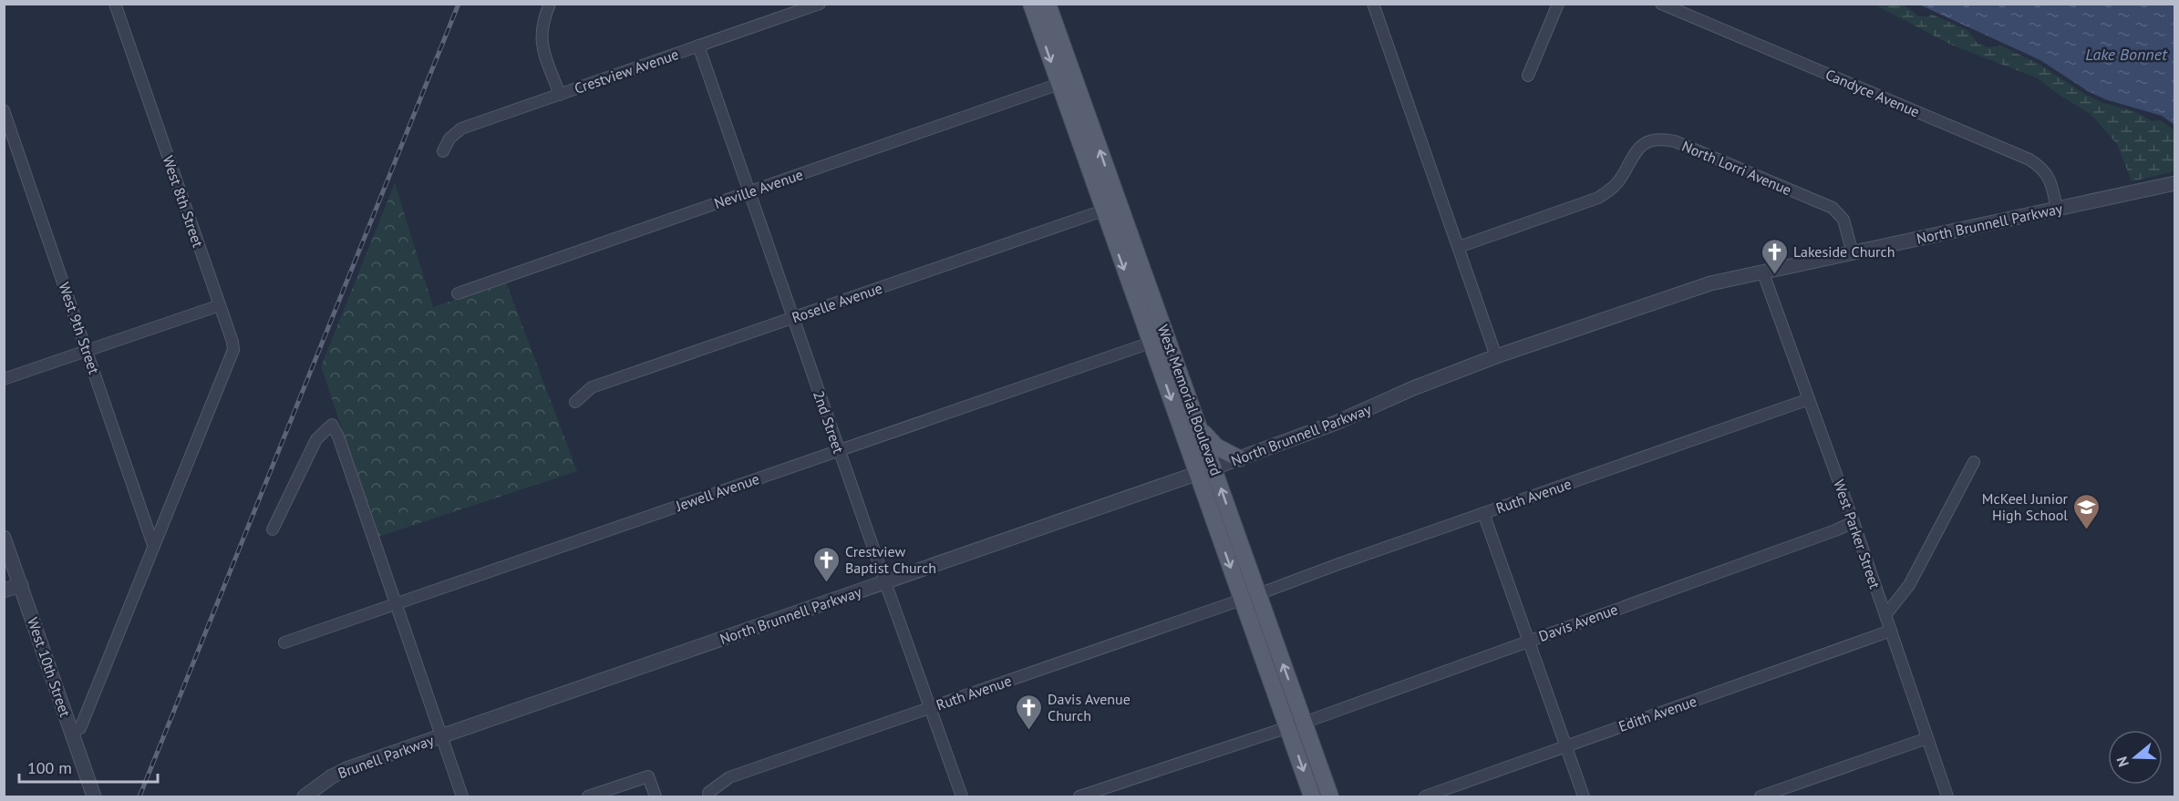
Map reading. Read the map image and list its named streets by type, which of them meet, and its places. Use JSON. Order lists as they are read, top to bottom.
{
  "streets": {
    "main road": ["West Memorial Boulevard"],
    "street": [
      "Crestview Avenue",
      "Candyce Avenue",
      "North Lorri Avenue",
      "Neville Avenue",
      "West 8th Street",
      "North Brunnell Parkway",
      "Roselle Avenue",
      "West 9th Street",
      "2nd Street",
      "Jewell Avenue",
      "Ruth Avenue",
      "West Parker Street",
      "Davis Avenue",
      "West 10th Street",
      "Edith Avenue",
      "Brunell Parkway"
    ]
  },
  "crossings": [
    ["Crestview Avenue", "2nd Street"],
    ["Candyce Avenue", "North Brunnell Parkway"],
    ["North Lorri Avenue", "North Brunnell Parkway"],
    ["Neville Avenue", "West Memorial Boulevard"],
    ["Neville Avenue", "2nd Street"],
    ["West 8th Street", "West 9th Street"],
    ["West 8th Street", "West 10th Street"],
    ["North Brunnell Parkway", "West Memorial Boulevard"],
    ["North Brunnell Parkway", "2nd Street"],
    ["North Brunnell Parkway", "West Parker Street"],
    ["North Brunnell Parkway", "Brunell Parkway"],
    ["Roselle Avenue", "West Memorial Boulevard"],
    ["Roselle Avenue", "2nd Street"],
    ["West Memorial Boulevard", "Jewell Avenue"],
    ["West Memorial Boulevard", "Ruth Avenue"],
    ["West Memorial Boulevard", "Davis Avenue"],
    ["2nd Street", "Jewell Avenue"],
    ["2nd Street", "Ruth Avenue"],
    ["Ruth Avenue", "West Parker Street"],
    ["West Parker Street", "Davis Avenue"],
    ["West Parker Street", "Edith Avenue"]
  ],
  "water": ["Lake Bonnet"],
  "places": {
    "church": ["Lakeside Church", "Crestview Baptist Church", "Davis Avenue Church"],
    "school or university": ["McKeel Junior High School"]
  },
  "scale_bar": "100 m",
  "north": "left"
}
